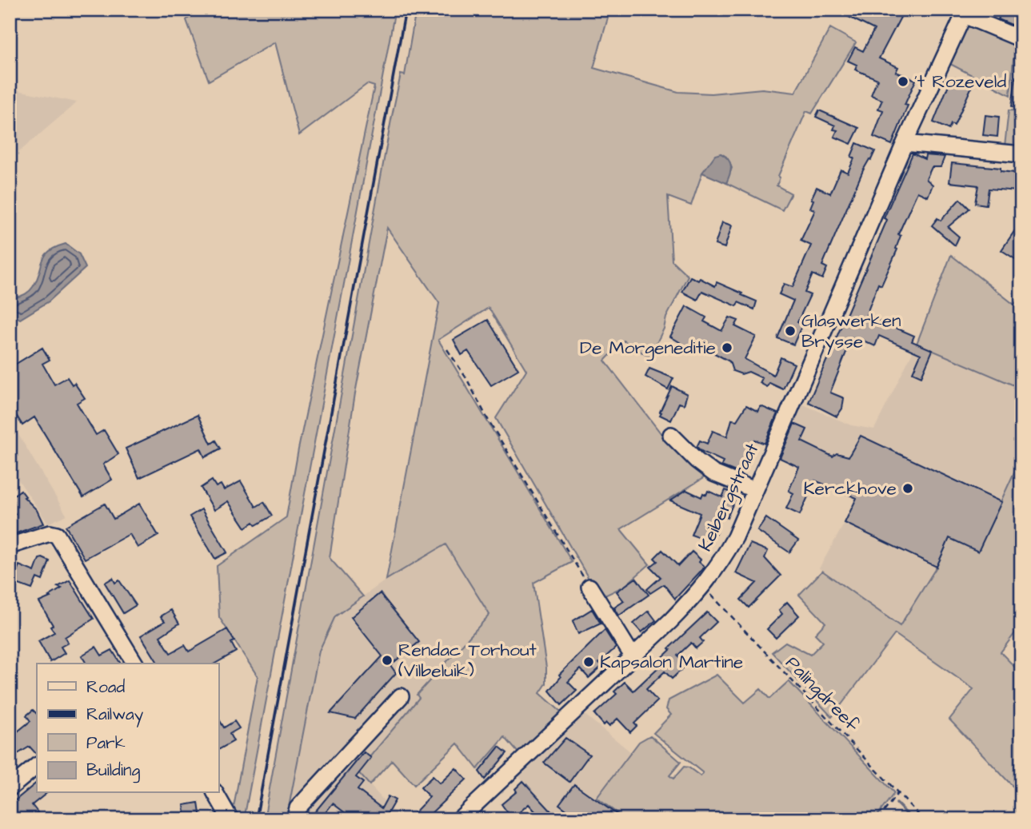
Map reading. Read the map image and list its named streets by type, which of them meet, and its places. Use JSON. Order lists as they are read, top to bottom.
{
  "streets": {
    "street": ["Keibergstraat"],
    "path": ["Palingdreef"]
  },
  "crossings": [
    ["Keibergstraat", "Palingdreef"]
  ],
  "places": [
    "'t Rozeveld",
    "Glaswerken Brysse",
    "De Morgeneditie",
    "Kerckhove",
    "Rendac Torhout (Vilbeluik)",
    "Kapsalon Martine"
  ],
  "legend": [
    "Road",
    "Railway",
    "Park",
    "Building"
  ]
}
